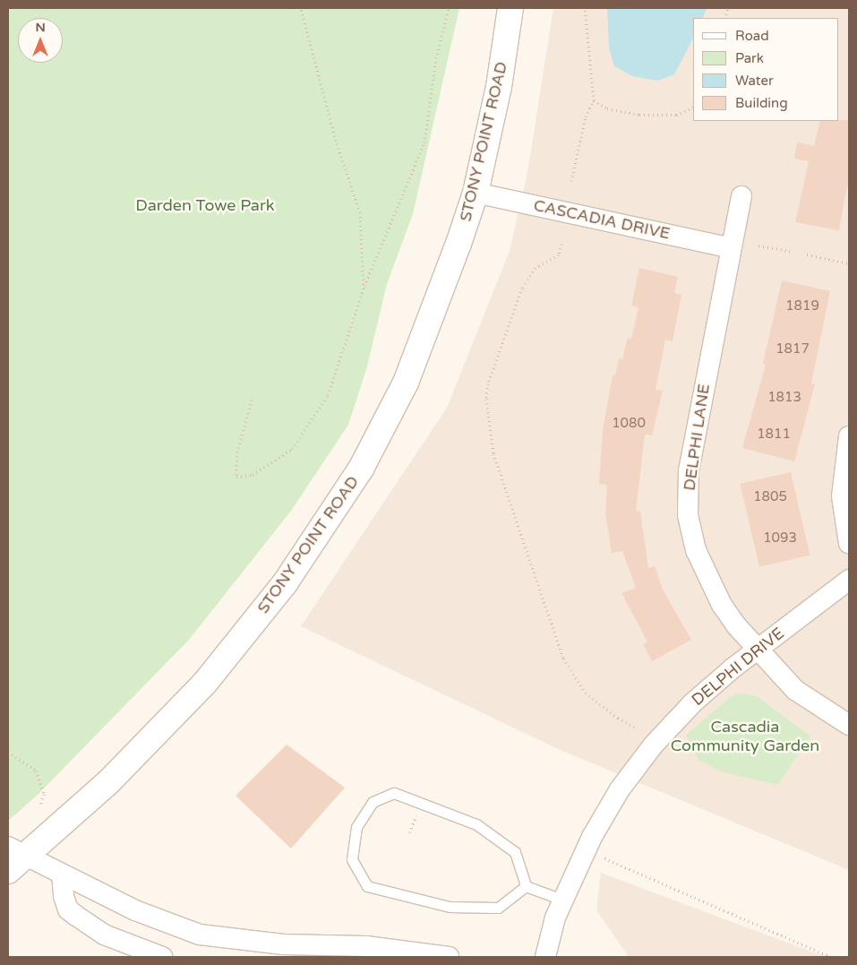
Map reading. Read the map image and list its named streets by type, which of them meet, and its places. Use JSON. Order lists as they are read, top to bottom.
{
  "streets": {
    "main road": ["STONY POINT ROAD"],
    "street": ["CASCADIA DRIVE", "DELPHI LANE", "DELPHI DRIVE"]
  },
  "crossings": [
    ["STONY POINT ROAD", "CASCADIA DRIVE"],
    ["CASCADIA DRIVE", "DELPHI LANE"],
    ["DELPHI LANE", "DELPHI DRIVE"]
  ],
  "parks": ["Darden Towe Park", "Cascadia Community Garden"],
  "house_numbers": [
    "1819",
    "1817",
    "1813",
    "1080",
    "1811",
    "1805",
    "1093"
  ],
  "legend": [
    "Road",
    "Park",
    "Water",
    "Building"
  ],
  "north": "top"
}
